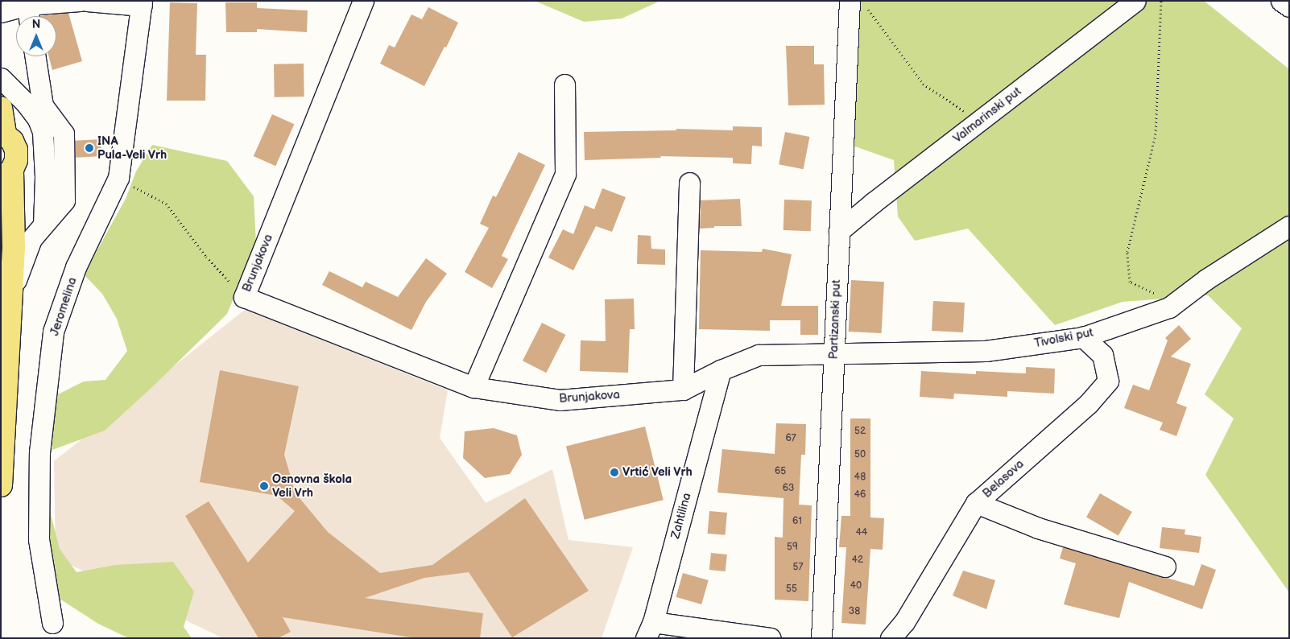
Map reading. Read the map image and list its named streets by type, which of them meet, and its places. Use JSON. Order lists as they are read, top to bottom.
{
  "streets": {
    "street": [
      "Valmarinski put",
      "Brunjakova",
      "Jeromelina",
      "Partizanski put",
      "Tivolski put",
      "Belasova",
      "Zahtilina"
    ]
  },
  "crossings": [
    ["Valmarinski put", "Partizanski put"],
    ["Brunjakova", "Partizanski put"],
    ["Brunjakova", "Tivolski put"],
    ["Brunjakova", "Zahtilina"],
    ["Partizanski put", "Tivolski put"],
    ["Tivolski put", "Belasova"]
  ],
  "places": ["INA Pula-Veli Vrh", "Vrtić Veli Vrh", "Osnovna škola Veli Vrh"],
  "house_numbers": [
    "52",
    "67",
    "50",
    "65",
    "48",
    "63",
    "46",
    "61",
    "44",
    "59",
    "42",
    "57",
    "40",
    "55",
    "38"
  ],
  "north": "top"
}
